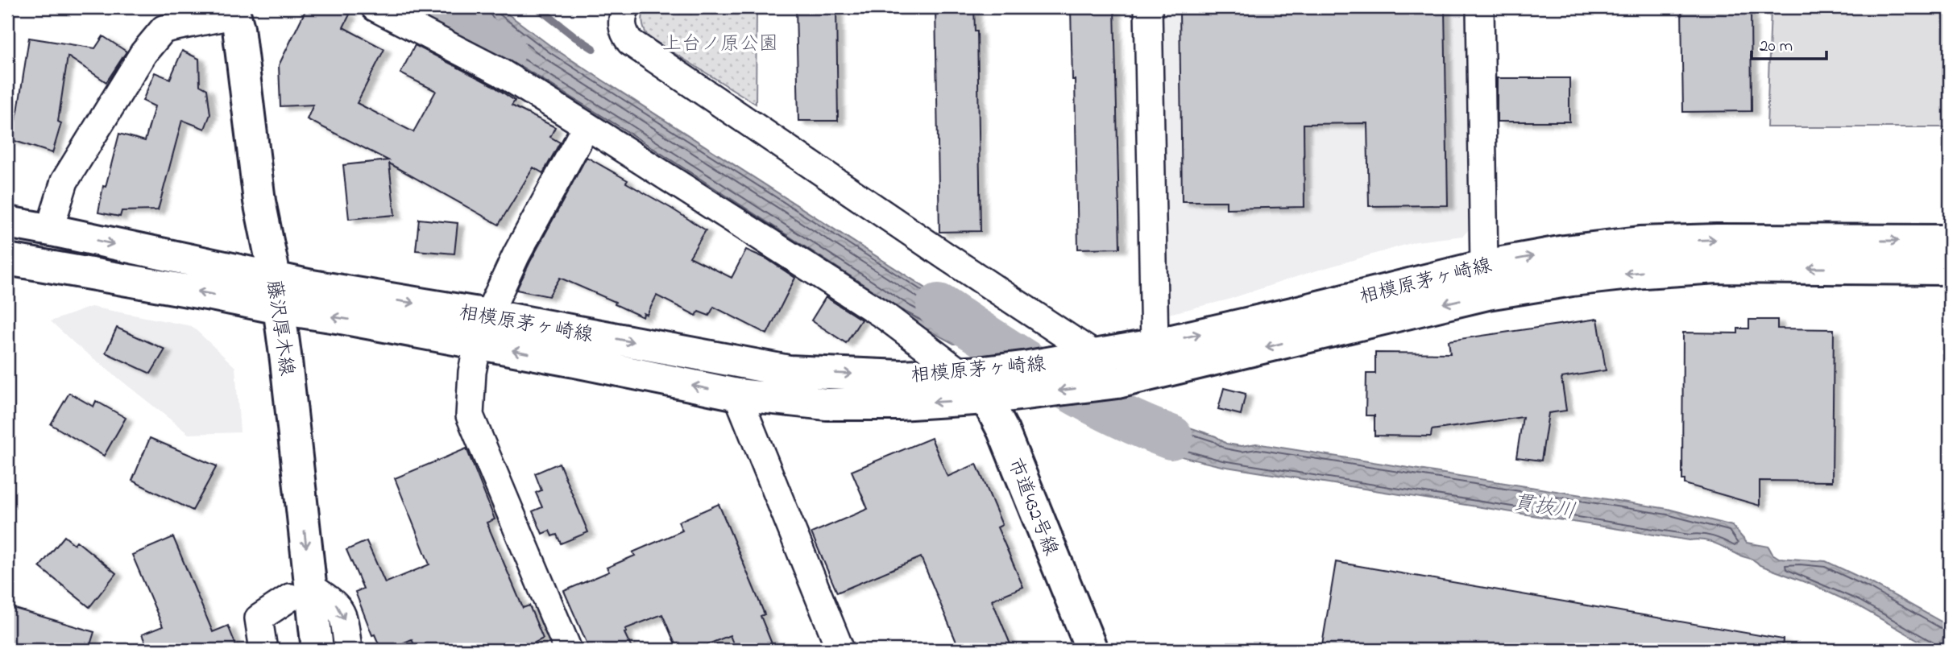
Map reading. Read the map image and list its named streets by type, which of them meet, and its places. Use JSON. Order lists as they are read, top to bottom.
{
  "streets": {
    "main road": ["相模原茅ヶ崎線", "藤沢厚木線", "市道432号線"]
  },
  "crossings": [
    ["相模原茅ヶ崎線", "藤沢厚木線"],
    ["相模原茅ヶ崎線", "市道432号線"]
  ],
  "water": ["貫抜川"],
  "parks": ["上台ノ原公園"],
  "scale_bar": "20 m"
}
